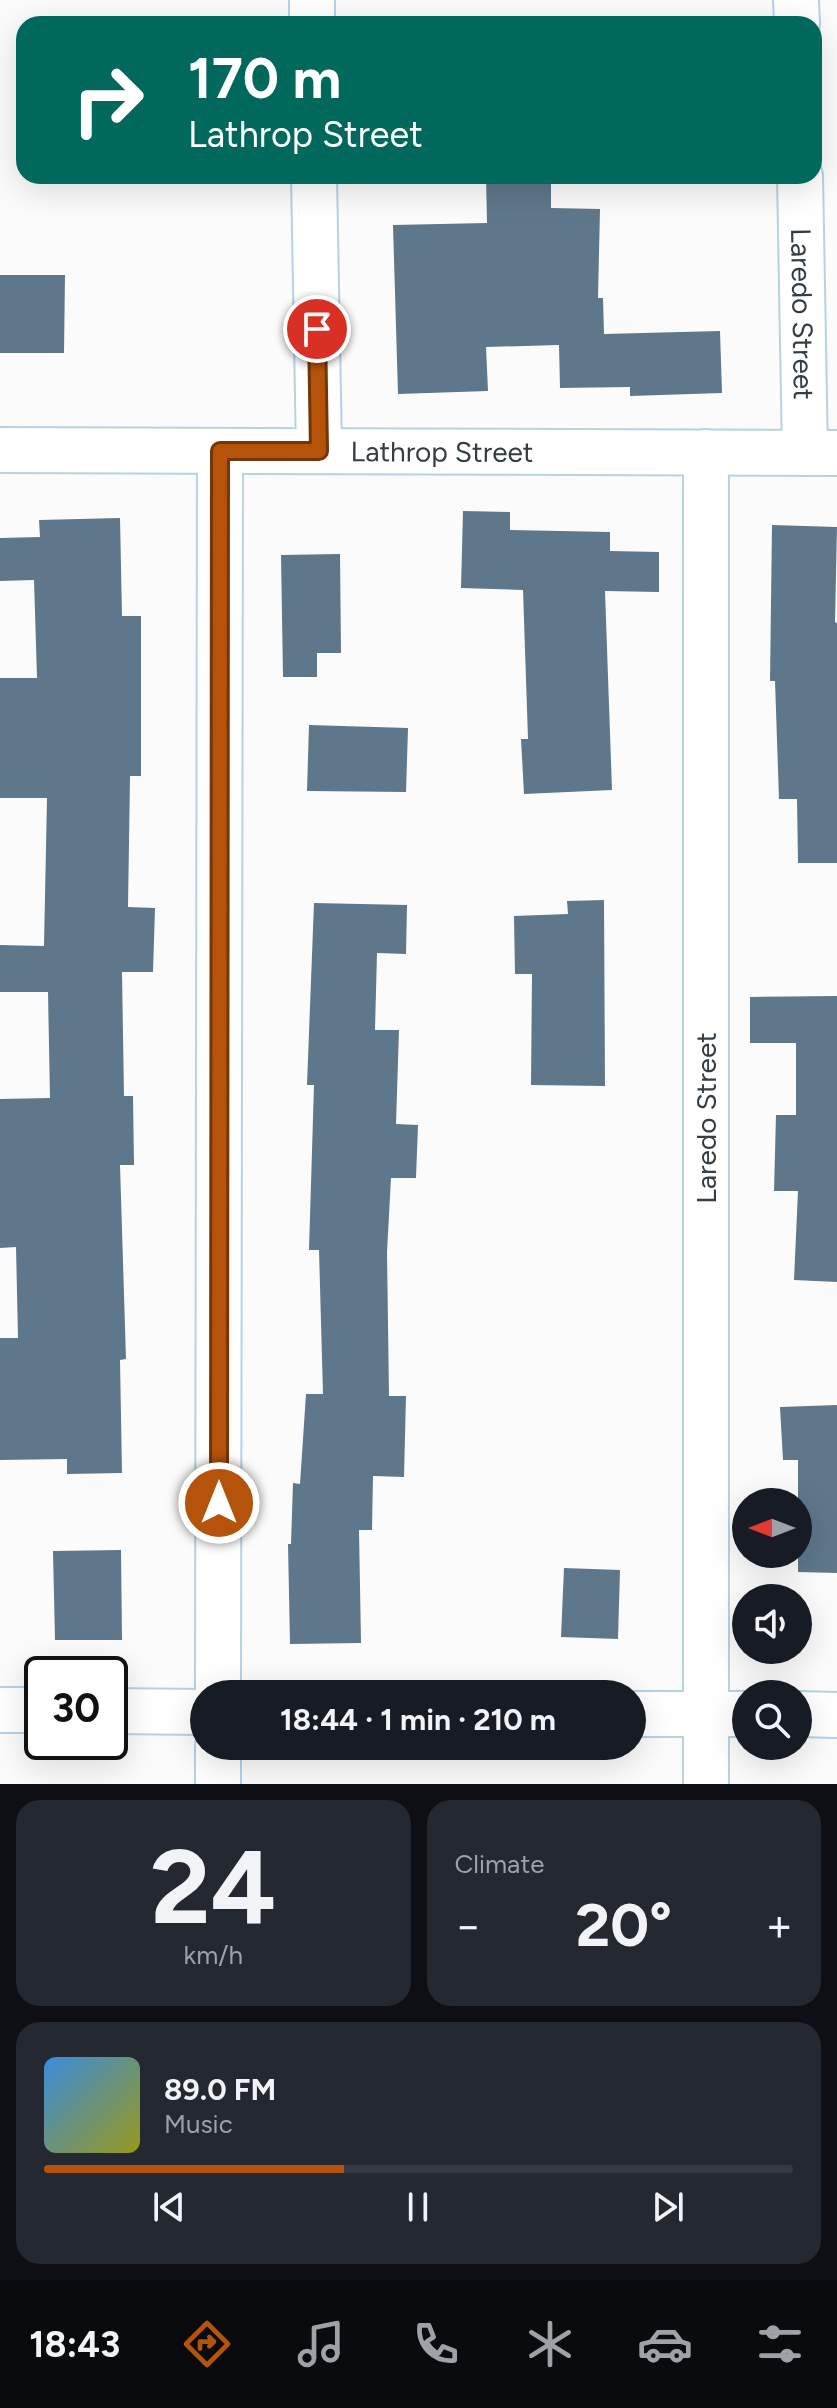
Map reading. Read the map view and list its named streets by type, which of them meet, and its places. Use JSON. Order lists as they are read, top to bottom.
{
  "streets": {
    "street": ["Laredo Street", "Lathrop Street"]
  },
  "crossings": [
    ["Laredo Street", "Lathrop Street"]
  ],
  "north": "left",
  "page": {
    "turn": ["170 m", "Lathrop Street"],
    "limit": "30",
    "trip": "18:44 · 1 min · 210 m",
    "tile": [
      ["24", "km/h"],
      "Climate"
    ],
    "heat": ["−", "20°", "+"],
    "song": ["89.0 FM", "Music"],
    "tabs": "18:43"
  }
}
